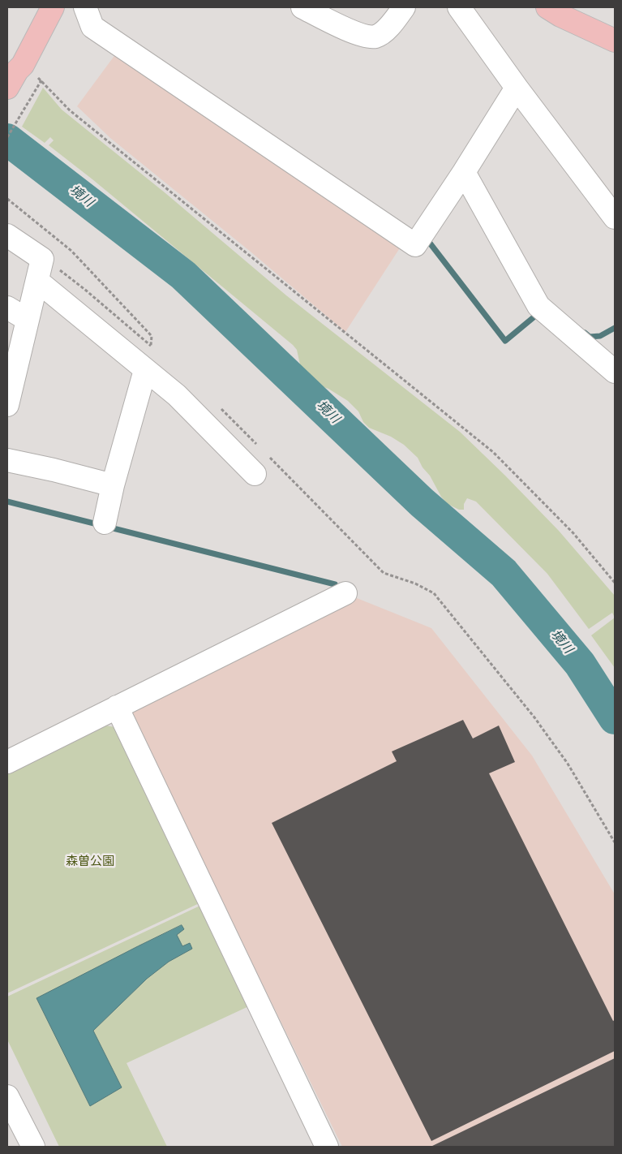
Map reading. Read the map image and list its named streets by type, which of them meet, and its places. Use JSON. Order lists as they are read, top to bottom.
{
  "water": ["境川"],
  "parks": ["森曽公園"]
}
